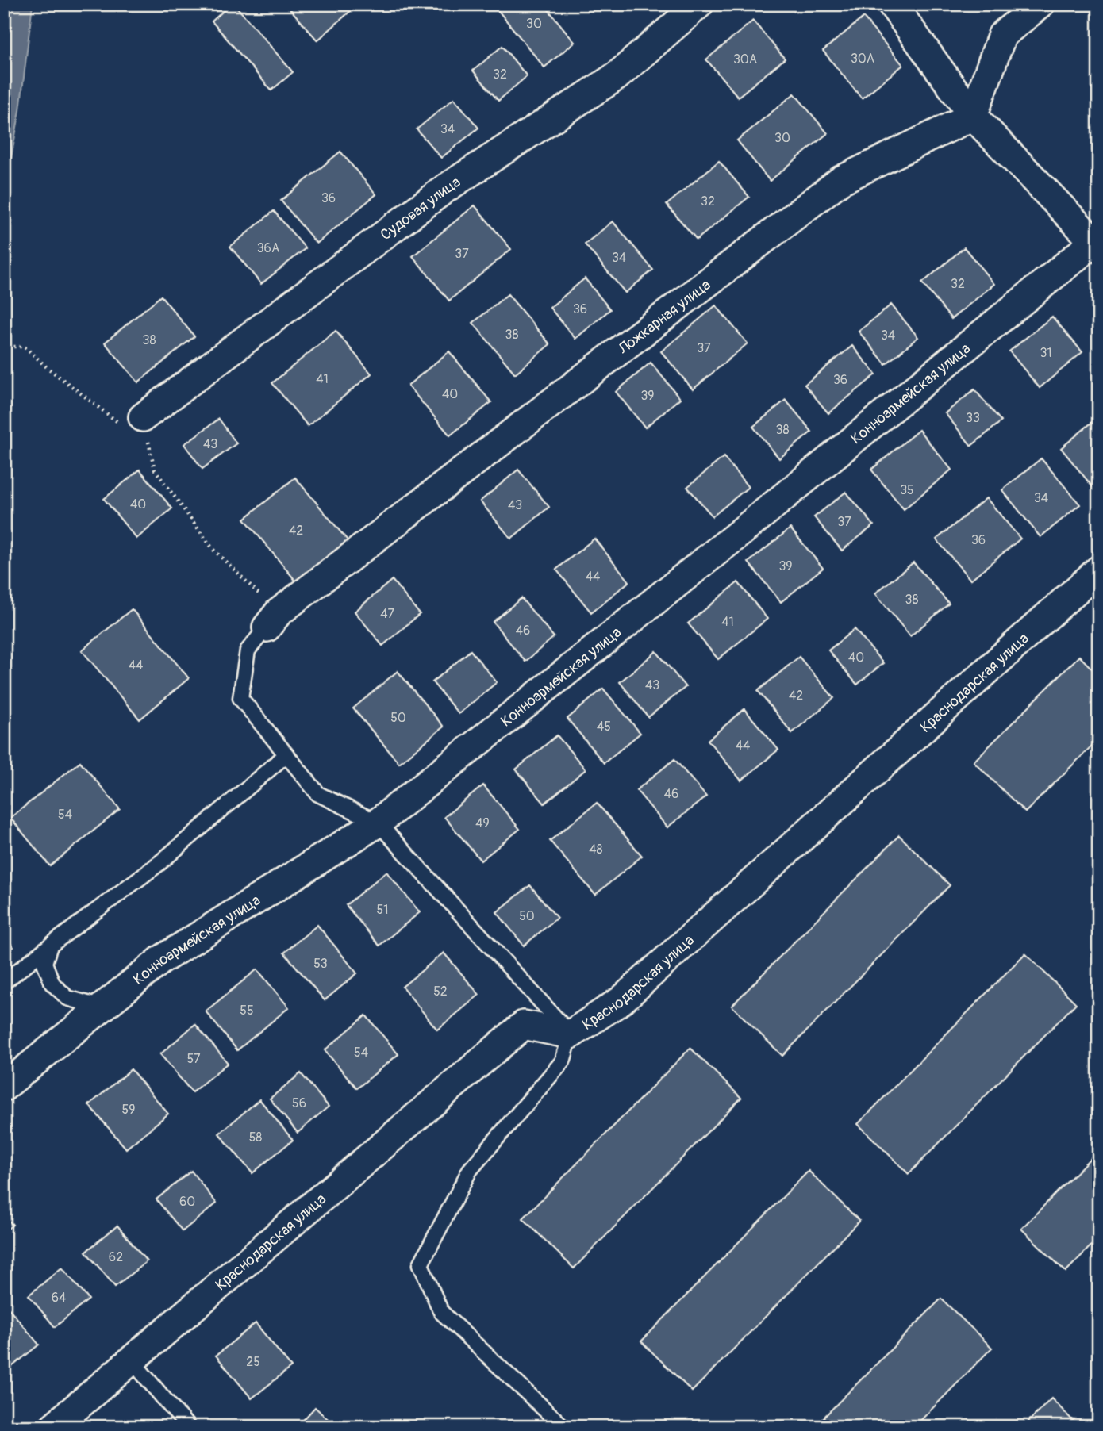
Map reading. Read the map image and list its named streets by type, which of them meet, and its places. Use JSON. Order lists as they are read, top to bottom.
{
  "streets": {
    "street": [
      "Судовая улица",
      "Ложкарная улица",
      "Конноармейская улица",
      "Краснодарская улица"
    ]
  },
  "house_numbers": [
    "30",
    "30А",
    "30А",
    "32",
    "34",
    "30",
    "36",
    "32",
    "36А",
    "37",
    "34",
    "32",
    "36",
    "38",
    "34",
    "38",
    "37",
    "31",
    "41",
    "36",
    "40",
    "39",
    "33",
    "38",
    "43",
    "35",
    "34",
    "40",
    "43",
    "37",
    "42",
    "36",
    "39",
    "44",
    "38",
    "47",
    "41",
    "46",
    "40",
    "44",
    "43",
    "42",
    "50",
    "45",
    "44",
    "46",
    "54",
    "49",
    "48",
    "51",
    "50",
    "53",
    "52",
    "55",
    "54",
    "57",
    "56",
    "59",
    "58",
    "60",
    "62",
    "64",
    "25"
  ]
}
